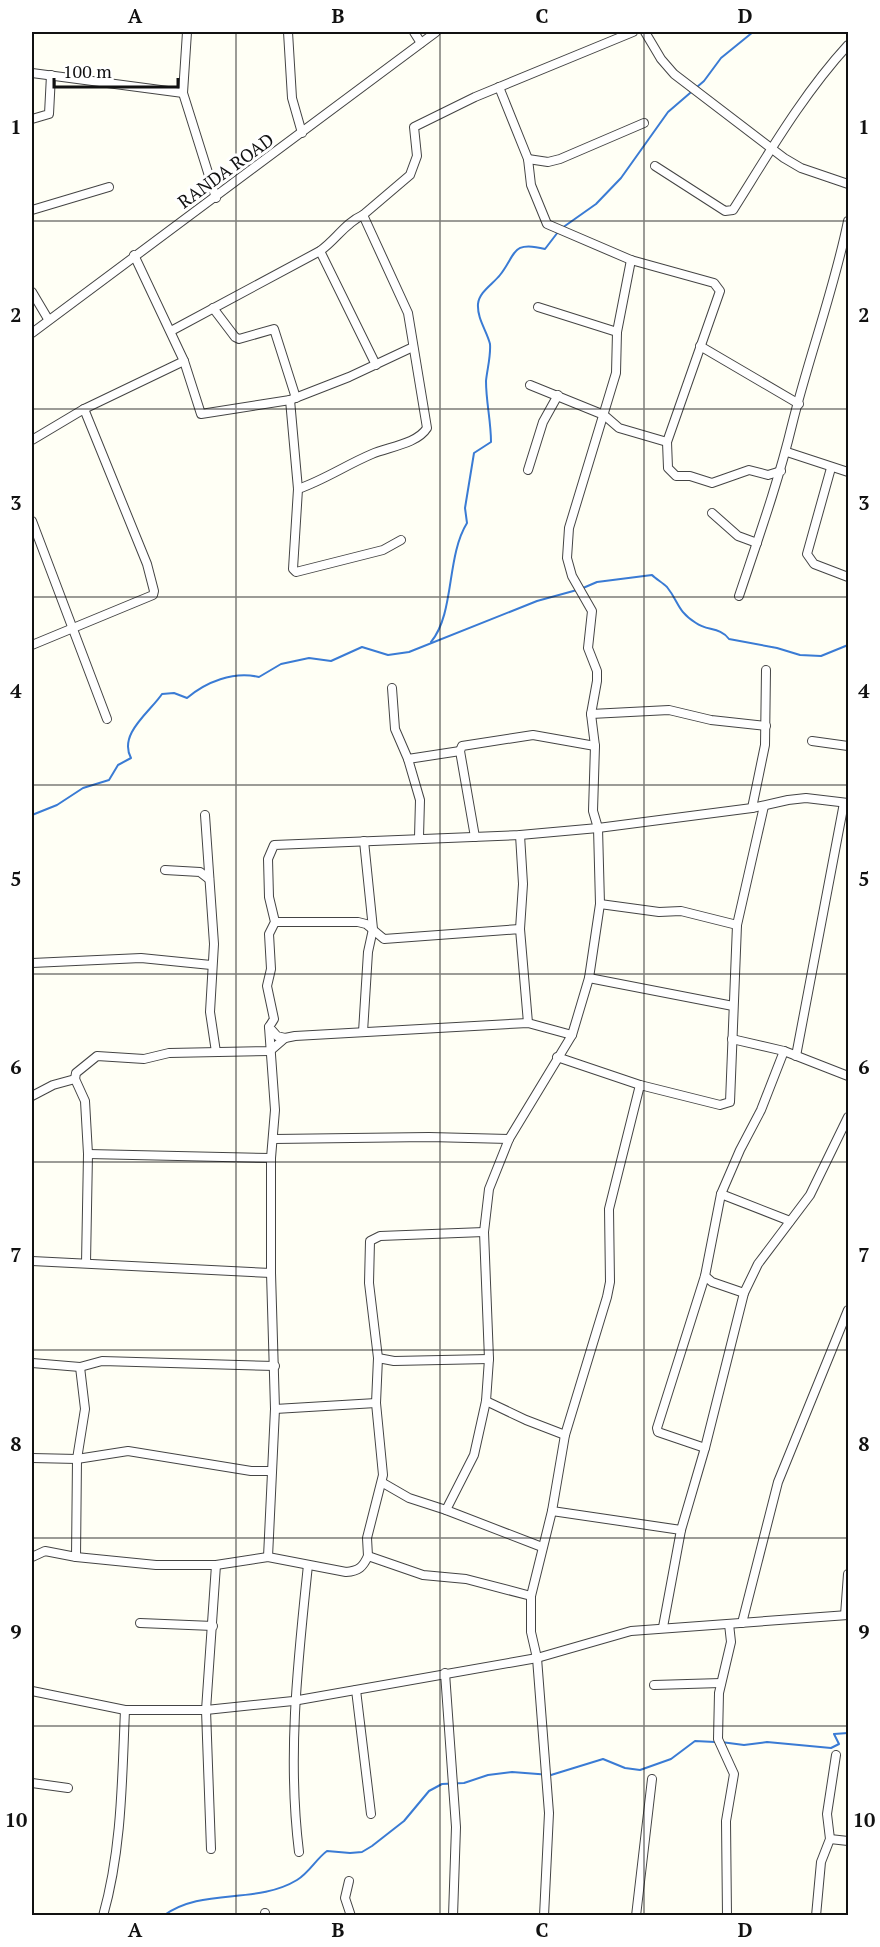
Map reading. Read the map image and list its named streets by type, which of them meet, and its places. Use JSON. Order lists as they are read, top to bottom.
{
  "streets": {
    "street": ["RANDA ROAD"]
  },
  "scale_bar": "100 m",
  "grid": {
    "columns": [
      "A",
      "B",
      "C",
      "D"
    ],
    "rows": [
      "1",
      "2",
      "3",
      "4",
      "5",
      "6",
      "7",
      "8",
      "9",
      "10"
    ]
  }
}
